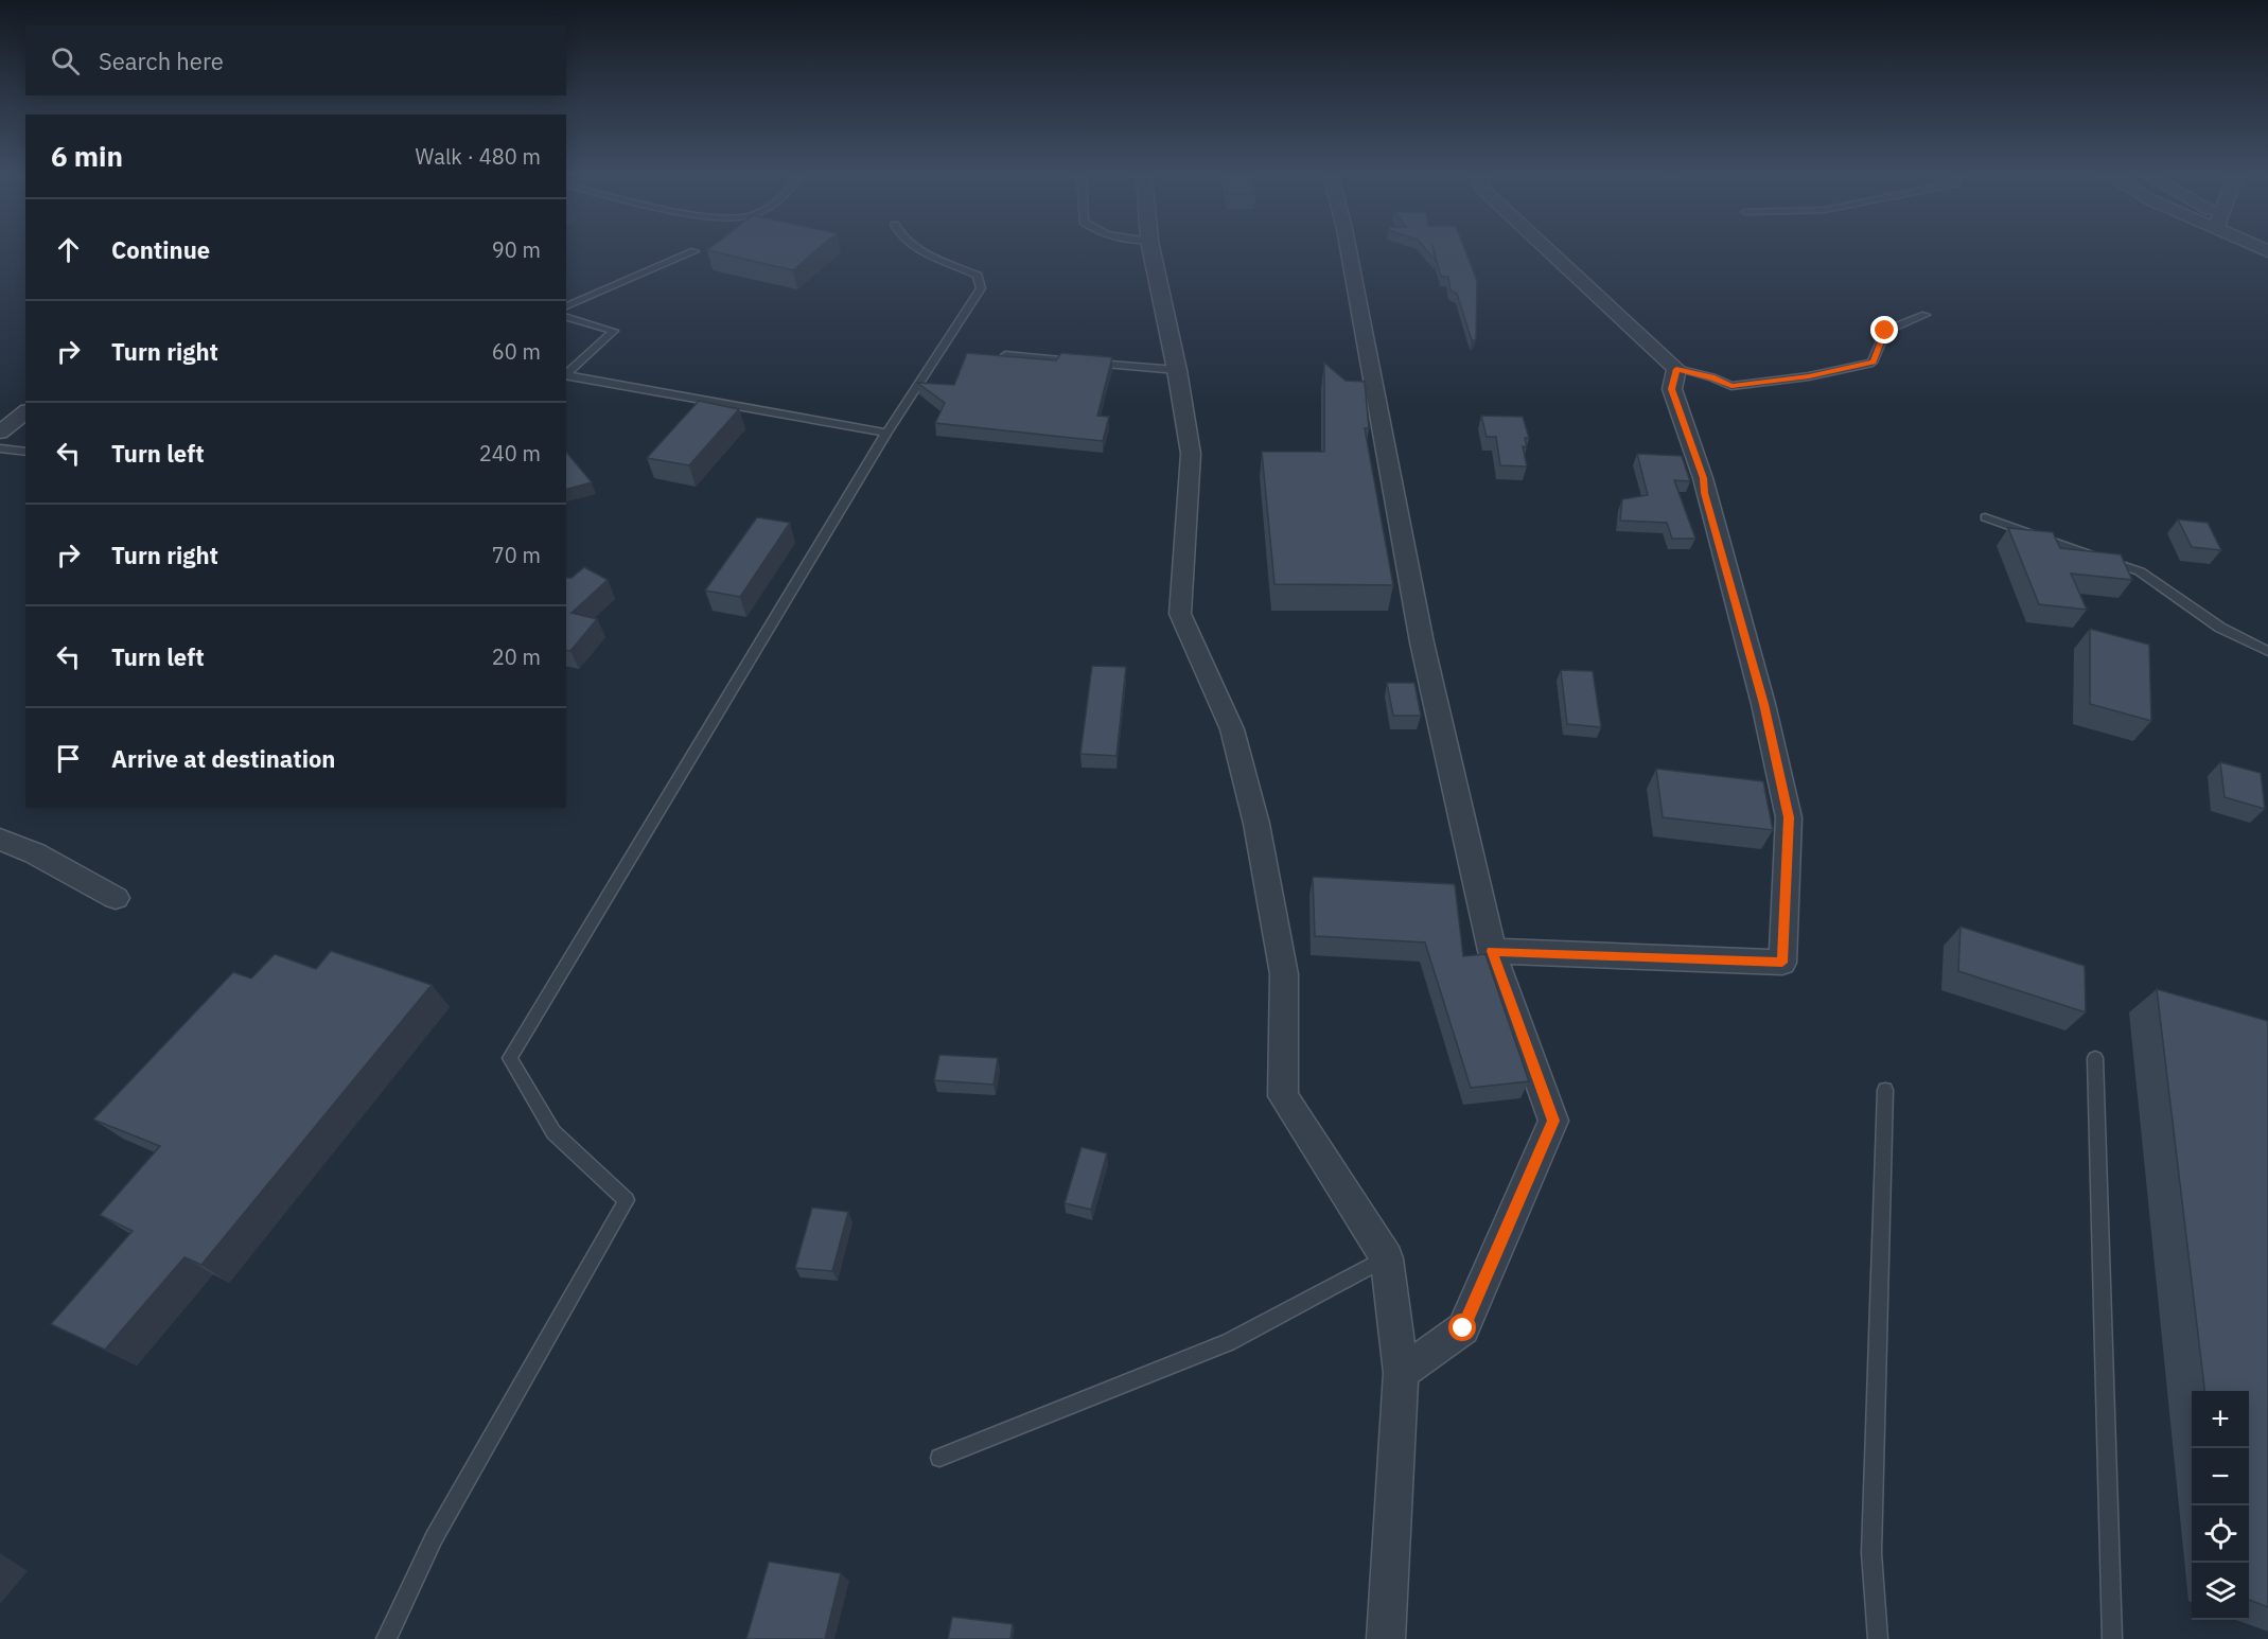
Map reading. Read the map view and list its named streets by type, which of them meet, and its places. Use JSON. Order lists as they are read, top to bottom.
{
  "page": {
    "search": "Search here",
    "heading": ["6 min", "Walk · 480 m"],
    "list": [
      ["Continue", "90 m"],
      ["Turn right", "60 m"],
      ["Turn left", "240 m"],
      ["Turn right", "70 m"],
      ["Turn left", "20 m"],
      "Arrive at destination"
    ],
    "map_buttons": ["+", "−"]
  }
}
